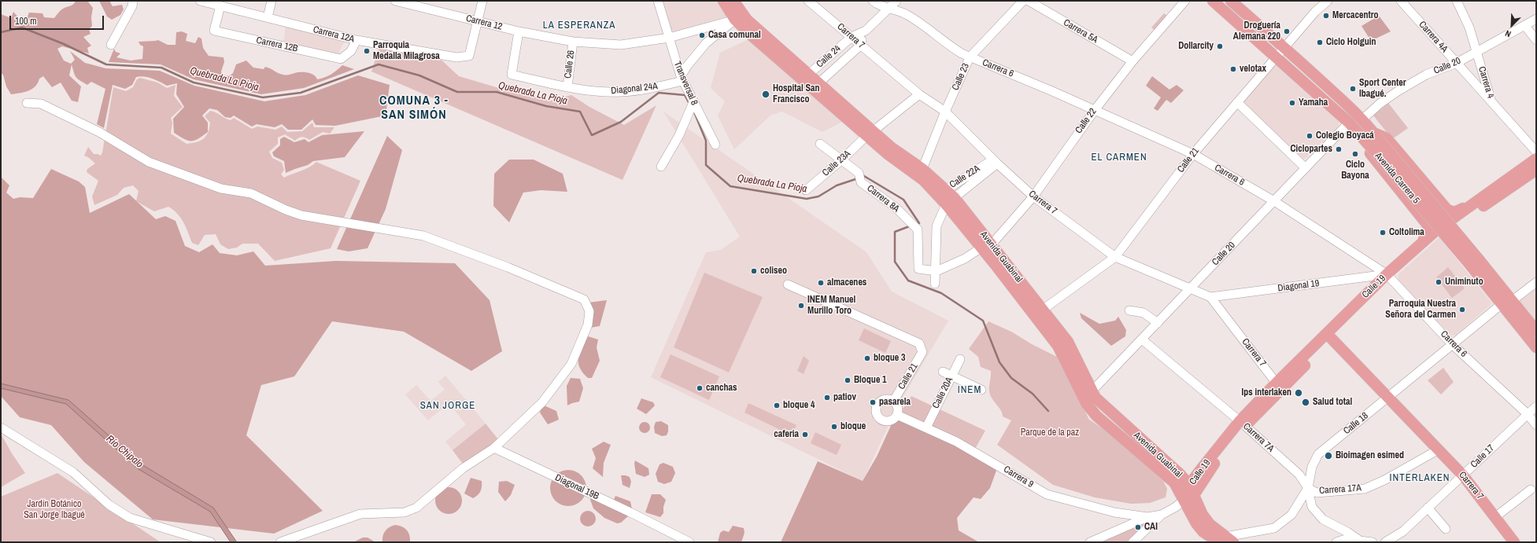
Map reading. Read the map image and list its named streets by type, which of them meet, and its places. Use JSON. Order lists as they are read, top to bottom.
{
  "streets": {
    "main road": [
      "Carrera 7",
      "Avenida Carrera 5",
      "Avenida Guabinal",
      "Calle 19"
    ],
    "street": [
      "Carrera 12",
      "Carrera 5A",
      "Carrera 12A",
      "Carrera 4A",
      "Carrera 12B",
      "Calle 24",
      "Calle 26",
      "Calle 20",
      "Carrera 6",
      "Calle 23",
      "Carrera 4",
      "Transversal 8",
      "Diagonal 24A",
      "Calle 22",
      "Calle 21",
      "Calle 23A",
      "Calle 22A",
      "Carrera 8A",
      "Diagonal 19",
      "Calle 20A",
      "Calle 18",
      "Carrera 7A",
      "Calle 17",
      "Carrera 9",
      "Diagonal 19B",
      "Carrera 17A"
    ]
  },
  "crossings": [
    ["Carrera 12", "Carrera 12A"],
    ["Carrera 12", "Calle 26"],
    ["Carrera 12", "Transversal 8"],
    ["Carrera 12", "Avenida Guabinal"],
    ["Carrera 5A", "Calle 22"],
    ["Carrera 12A", "Carrera 12B"],
    ["Carrera 7", "Calle 24"],
    ["Carrera 7", "Calle 20"],
    ["Carrera 7", "Calle 23"],
    ["Carrera 7", "Calle 22"],
    ["Carrera 7", "Calle 21"],
    ["Carrera 7", "Calle 23A"],
    ["Carrera 7", "Calle 22A"],
    ["Carrera 7", "Diagonal 19"],
    ["Carrera 7", "Calle 19"],
    ["Carrera 7", "Calle 18"],
    ["Carrera 7", "Calle 17"],
    ["Carrera 7", "Carrera 17A"],
    ["Carrera 4A", "Calle 20"],
    ["Carrera 4A", "Carrera 4"],
    ["Calle 24", "Carrera 6"],
    ["Calle 24", "Avenida Guabinal"],
    ["Calle 26", "Diagonal 24A"],
    ["Calle 20", "Carrera 6"],
    ["Calle 20", "Carrera 4"],
    ["Calle 20", "Avenida Carrera 5"],
    ["Calle 20", "Avenida Guabinal"],
    ["Calle 20", "Carrera 7A"],
    ["Carrera 6", "Calle 23"],
    ["Carrera 6", "Calle 22"],
    ["Carrera 6", "Calle 21"],
    ["Carrera 6", "Diagonal 19"],
    ["Carrera 6", "Calle 19"],
    ["Carrera 6", "Calle 18"],
    ["Carrera 6", "Calle 17"],
    ["Calle 23", "Avenida Guabinal"],
    ["Carrera 4", "Calle 19"],
    ["Transversal 8", "Diagonal 24A"],
    ["Calle 22", "Carrera 8A"],
    ["Calle 22", "Avenida Guabinal"],
    ["Calle 21", "Avenida Carrera 5"],
    ["Calle 21", "Avenida Guabinal"],
    ["Calle 21", "Carrera 9"],
    ["Calle 23A", "Carrera 8A"],
    ["Calle 23A", "Avenida Guabinal"],
    ["Calle 22A", "Avenida Guabinal"],
    ["Avenida Carrera 5", "Calle 18"],
    ["Avenida Guabinal", "Calle 19"],
    ["Avenida Guabinal", "Calle 18"],
    ["Diagonal 19", "Calle 19"],
    ["Calle 19", "Carrera 7A"],
    ["Calle 20A", "Carrera 9"],
    ["Calle 18", "Carrera 7A"],
    ["Calle 18", "Carrera 17A"],
    ["Carrera 7A", "Carrera 17A"]
  ],
  "districts": [
    "LA ESPERANZA",
    "COMUNA 3 - SAN SIMÓN",
    "EL CARMEN",
    "INEM",
    "SAN JORGE",
    "INTERLAKEN"
  ],
  "water": ["Quebrada La Pioja", "Río Chipalo"],
  "parks": ["Parque de la paz", "Jardín Botánico San Jorge Ibagué"],
  "places": [
    "Mercacentro",
    "Droguería Alemana 220",
    "Casa comunal",
    "Ciclo Holguin",
    "Dollarcity",
    "Parroquia Medalla Milagrosa",
    "velotax",
    "Sport Center Ibagué.",
    "Hospital San Francisco",
    "Yamaha",
    "Colegio Boyacá",
    "Ciclopartes",
    "Ciclo Bayona",
    "Coltolima",
    "coliseo",
    "Uniminuto",
    "almacenes",
    "INEM Manuel Murillo Toro",
    "Parroquia Nuestra Señora del Carmen",
    "bloque 3",
    "Bloque 1",
    "canchas",
    "Ips interlaken",
    "patiov",
    "pasarela",
    "Salud total",
    "bloque 4",
    "bloque",
    "caferia",
    "Bioimagen esimed",
    "CAI"
  ],
  "scale_bar": "100 m",
  "north": "bottom left"
}
